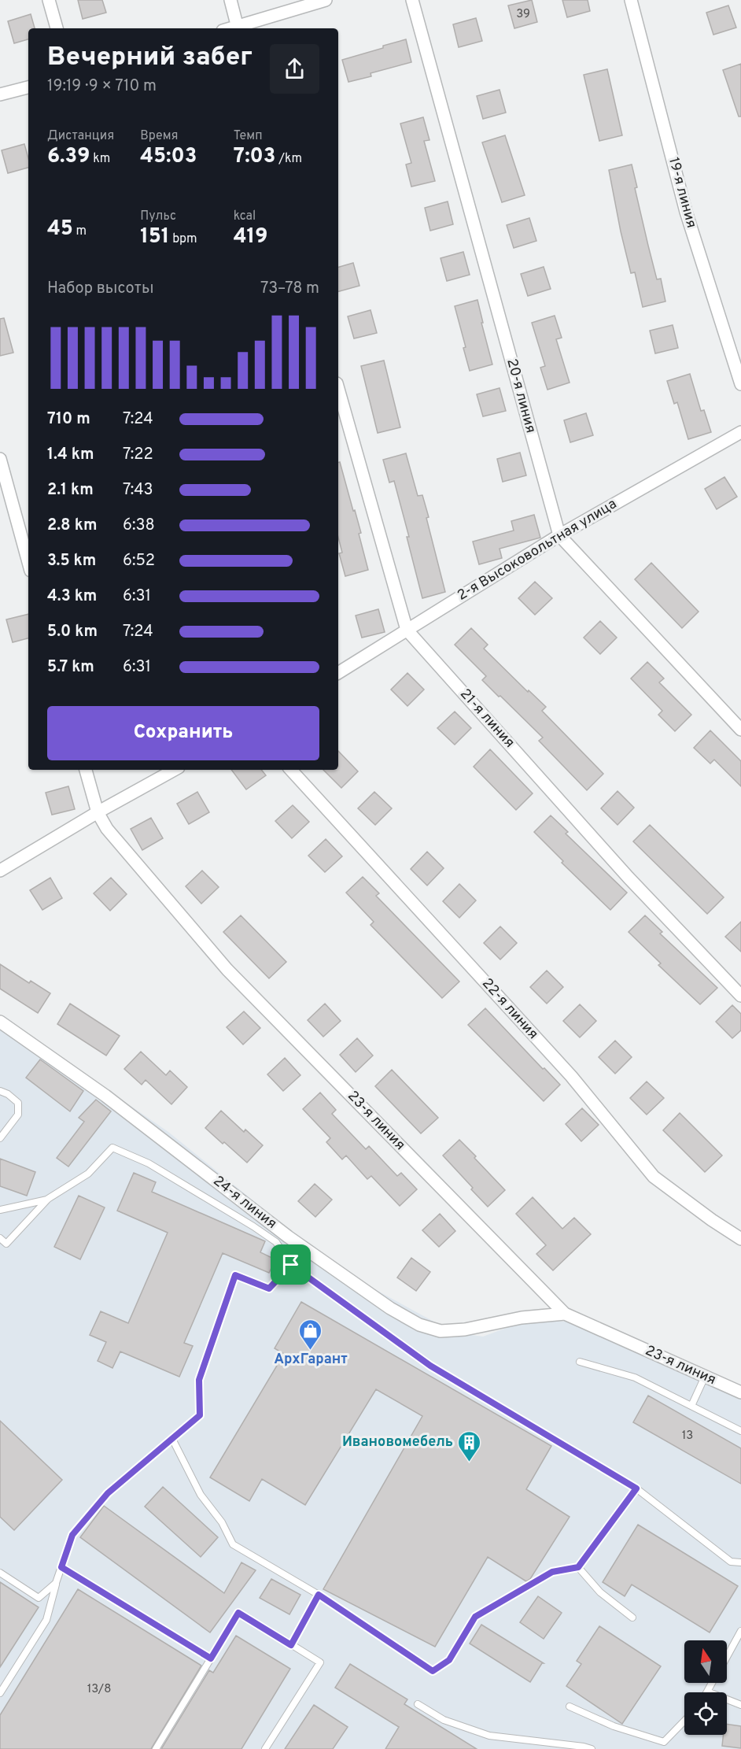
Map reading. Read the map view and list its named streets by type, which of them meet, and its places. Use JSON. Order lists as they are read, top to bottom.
{
  "streets": {
    "street": [
      "19-я линия",
      "20-я линия",
      "2-я Высоковольтная улица",
      "21-я линия",
      "22-я линия",
      "23-я линия",
      "24-я линия"
    ]
  },
  "crossings": [
    ["20-я линия", "2-я Высоковольтная улица"],
    ["2-я Высоковольтная улица", "21-я линия"],
    ["23-я линия", "24-я линия"]
  ],
  "places": {
    "shop": ["АрхГарант"],
    "building": ["Ивановомебель"]
  },
  "house_numbers": ["39", "13", "13/8"],
  "north": "top",
  "page": {
    "heading": ["Вечерний забег", "19:19 · 9 × 710 m"],
    "stats": [
      ["Дистанция", "6.39 km"],
      ["Время", "45:03"],
      ["Темп", "7:03 /km"],
      ["45 m"],
      ["Пульс", "151 bpm"],
      ["kcal", "419"]
    ],
    "chart": ["Набор высоты", "73–78 m"],
    "list": [
      {
        "name": "710 m",
        "note": "7:24"
      },
      {
        "name": "1.4 km",
        "note": "7:22"
      },
      {
        "name": "2.1 km",
        "note": "7:43"
      },
      {
        "name": "2.8 km",
        "note": "6:38"
      },
      {
        "name": "3.5 km",
        "note": "6:52"
      },
      {
        "name": "4.3 km",
        "note": "6:31"
      },
      {
        "name": "5.0 km",
        "note": "7:24"
      },
      {
        "name": "5.7 km",
        "note": "6:31"
      }
    ],
    "buttons": "Сохранить"
  }
}
